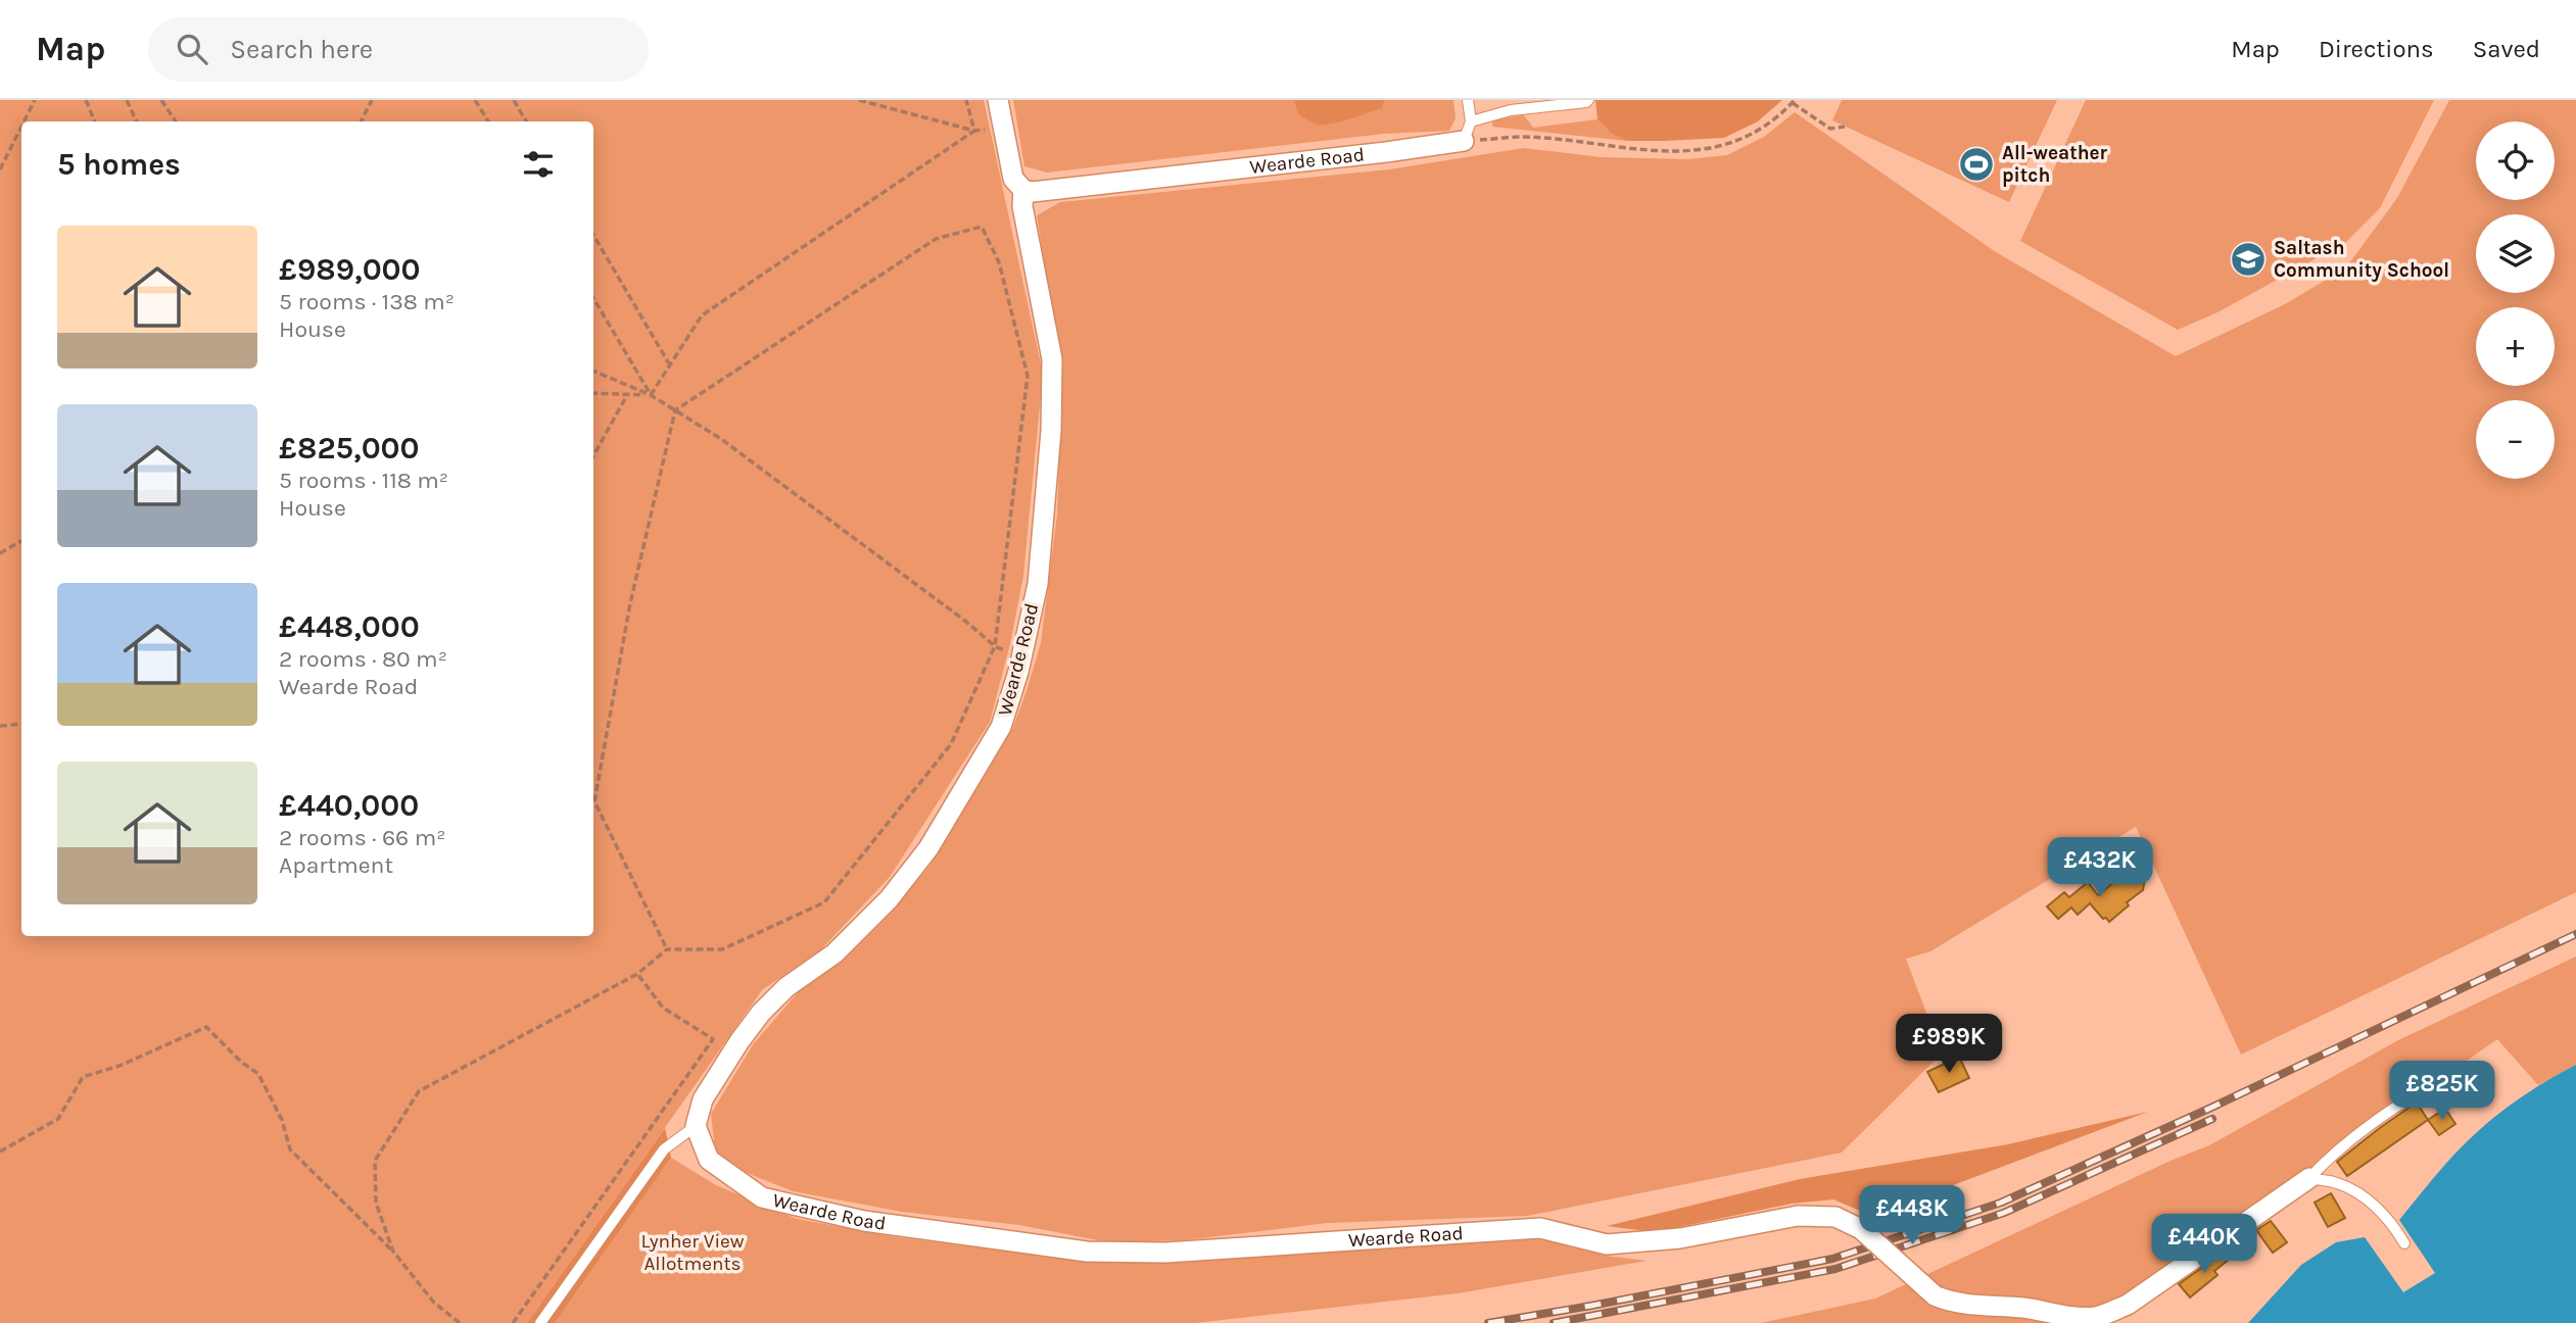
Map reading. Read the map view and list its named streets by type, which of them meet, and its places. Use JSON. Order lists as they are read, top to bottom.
{
  "streets": {
    "street": ["Wearde Road"]
  },
  "parks": ["Lynher View Allotments"],
  "places": {
    "sports": ["All-weather pitch"],
    "school or university": ["Saltash Community School"]
  },
  "page": {
    "header": "Map",
    "search": "Search here",
    "nav": ["Map", "Directions", "Saved"],
    "map_buttons": ["+", "−"],
    "heading": "5 homes",
    "list": [
      {
        "name": "£989,000",
        "note": "5 rooms · 138 m² · House"
      },
      {
        "name": "£825,000",
        "note": "5 rooms · 118 m² · House"
      },
      {
        "name": "£448,000",
        "note": "2 rooms · 80 m² · Wearde Road"
      },
      {
        "name": "£440,000",
        "note": "2 rooms · 66 m² · Apartment"
      }
    ],
    "price": [
      "£432K",
      "£989K",
      "£825K",
      "£448K",
      "£440K"
    ]
  }
}
